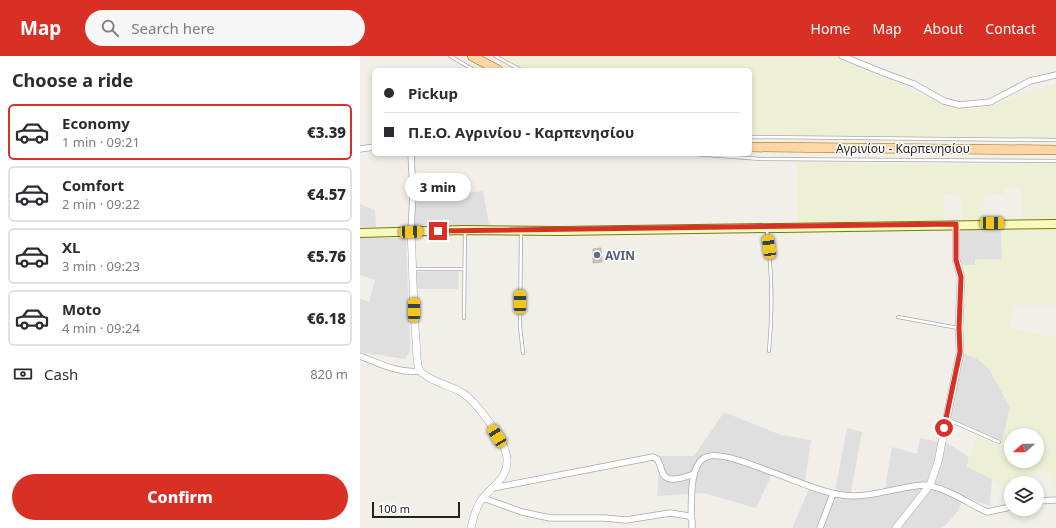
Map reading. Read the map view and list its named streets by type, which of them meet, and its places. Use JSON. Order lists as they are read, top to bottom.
{
  "streets": {
    "main road": ["Αγρινίου - Καρπενησίου"]
  },
  "places": ["AVIN"],
  "scale_bar": "100 m",
  "north": "left",
  "page": {
    "header": "Map",
    "search": "Search here",
    "nav": [
      "Home",
      "Map",
      "About",
      "Contact"
    ],
    "heading": "Choose a ride",
    "banner": ["Pickup", "Π.Ε.Ο. Αγρινίου - Καρπενησίου"],
    "list": [
      {
        "name": "Economy",
        "note": "1 min · 09:21",
        "value": "€3.39"
      },
      {
        "name": "Comfort",
        "note": "2 min · 09:22",
        "value": "€4.57"
      },
      {
        "name": "XL",
        "note": "3 min · 09:23",
        "value": "€5.76"
      },
      {
        "name": "Moto",
        "note": "4 min · 09:24",
        "value": "€6.18"
      }
    ],
    "bubble": "3 min",
    "pay": ["Cash", "820 m"],
    "buttons": "Confirm",
    "scale": "100 m"
  }
}
